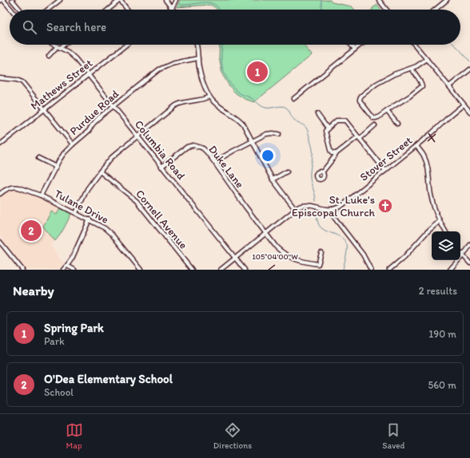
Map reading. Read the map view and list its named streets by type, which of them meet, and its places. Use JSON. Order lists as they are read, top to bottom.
{
  "streets": {
    "street": [
      "Mathews Street",
      "Purdue Road",
      "Columbia Road",
      "Stover Street",
      "Duke Lane",
      "Tulane Drive",
      "Cornell Avenue"
    ]
  },
  "crossings": [
    ["Mathews Street", "Columbia Road"],
    ["Purdue Road", "Columbia Road"],
    ["Purdue Road", "Tulane Drive"],
    ["Columbia Road", "Duke Lane"]
  ],
  "places": {
    "church": ["St. Luke's Episcopal Church"]
  },
  "page": {
    "search": "Search here",
    "pins": ["1", "2"],
    "heading": ["Nearby", "2 results"],
    "list": [
      {
        "mark": "1",
        "name": "Spring Park",
        "note": "Park",
        "value": "190 m"
      },
      {
        "mark": "2",
        "name": "O'Dea Elementary School",
        "note": "School",
        "value": "560 m"
      }
    ],
    "nav": ["Map", "Directions", "Saved"]
  },
  "coordinates": ["105°04'00\"W"]
}
